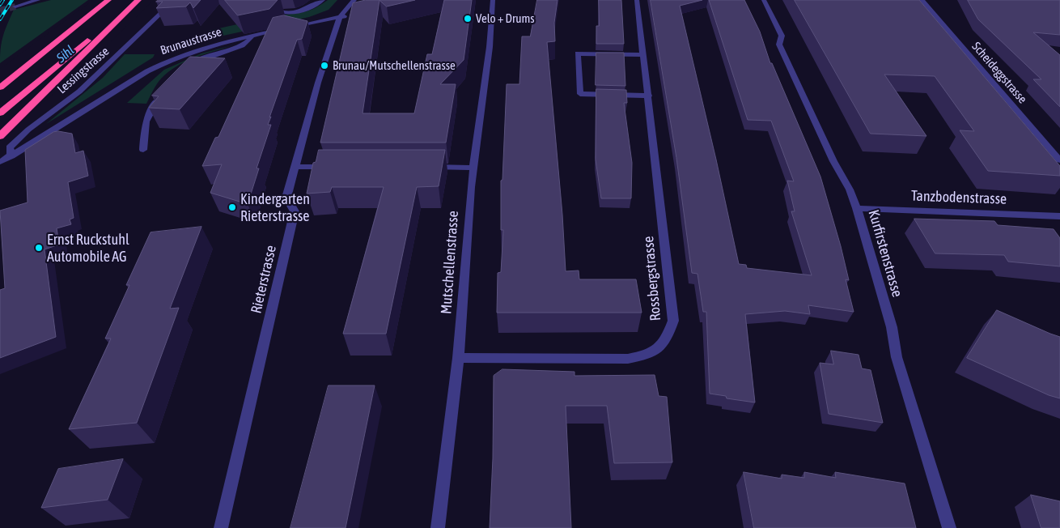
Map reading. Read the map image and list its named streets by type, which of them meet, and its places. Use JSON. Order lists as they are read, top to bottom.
{
  "streets": {
    "street": [
      "Brunaustrasse",
      "Lessingstrasse",
      "Scheideggstrasse",
      "Tanzbodenstrasse",
      "Kurfirstenstrasse",
      "Mutschellenstrasse",
      "Rossbergstrasse",
      "Rieterstrasse"
    ]
  },
  "crossings": [
    ["Brunaustrasse", "Lessingstrasse"],
    ["Brunaustrasse", "Rieterstrasse"],
    ["Tanzbodenstrasse", "Kurfirstenstrasse"],
    ["Mutschellenstrasse", "Rossbergstrasse"]
  ],
  "water": ["Sihl"],
  "places": [
    "Velo + Drums",
    "Brunau/Mutschellenstrasse",
    "Kindergarten Rieterstrasse",
    "Ernst Ruckstuhl Automobile AG"
  ]
}
